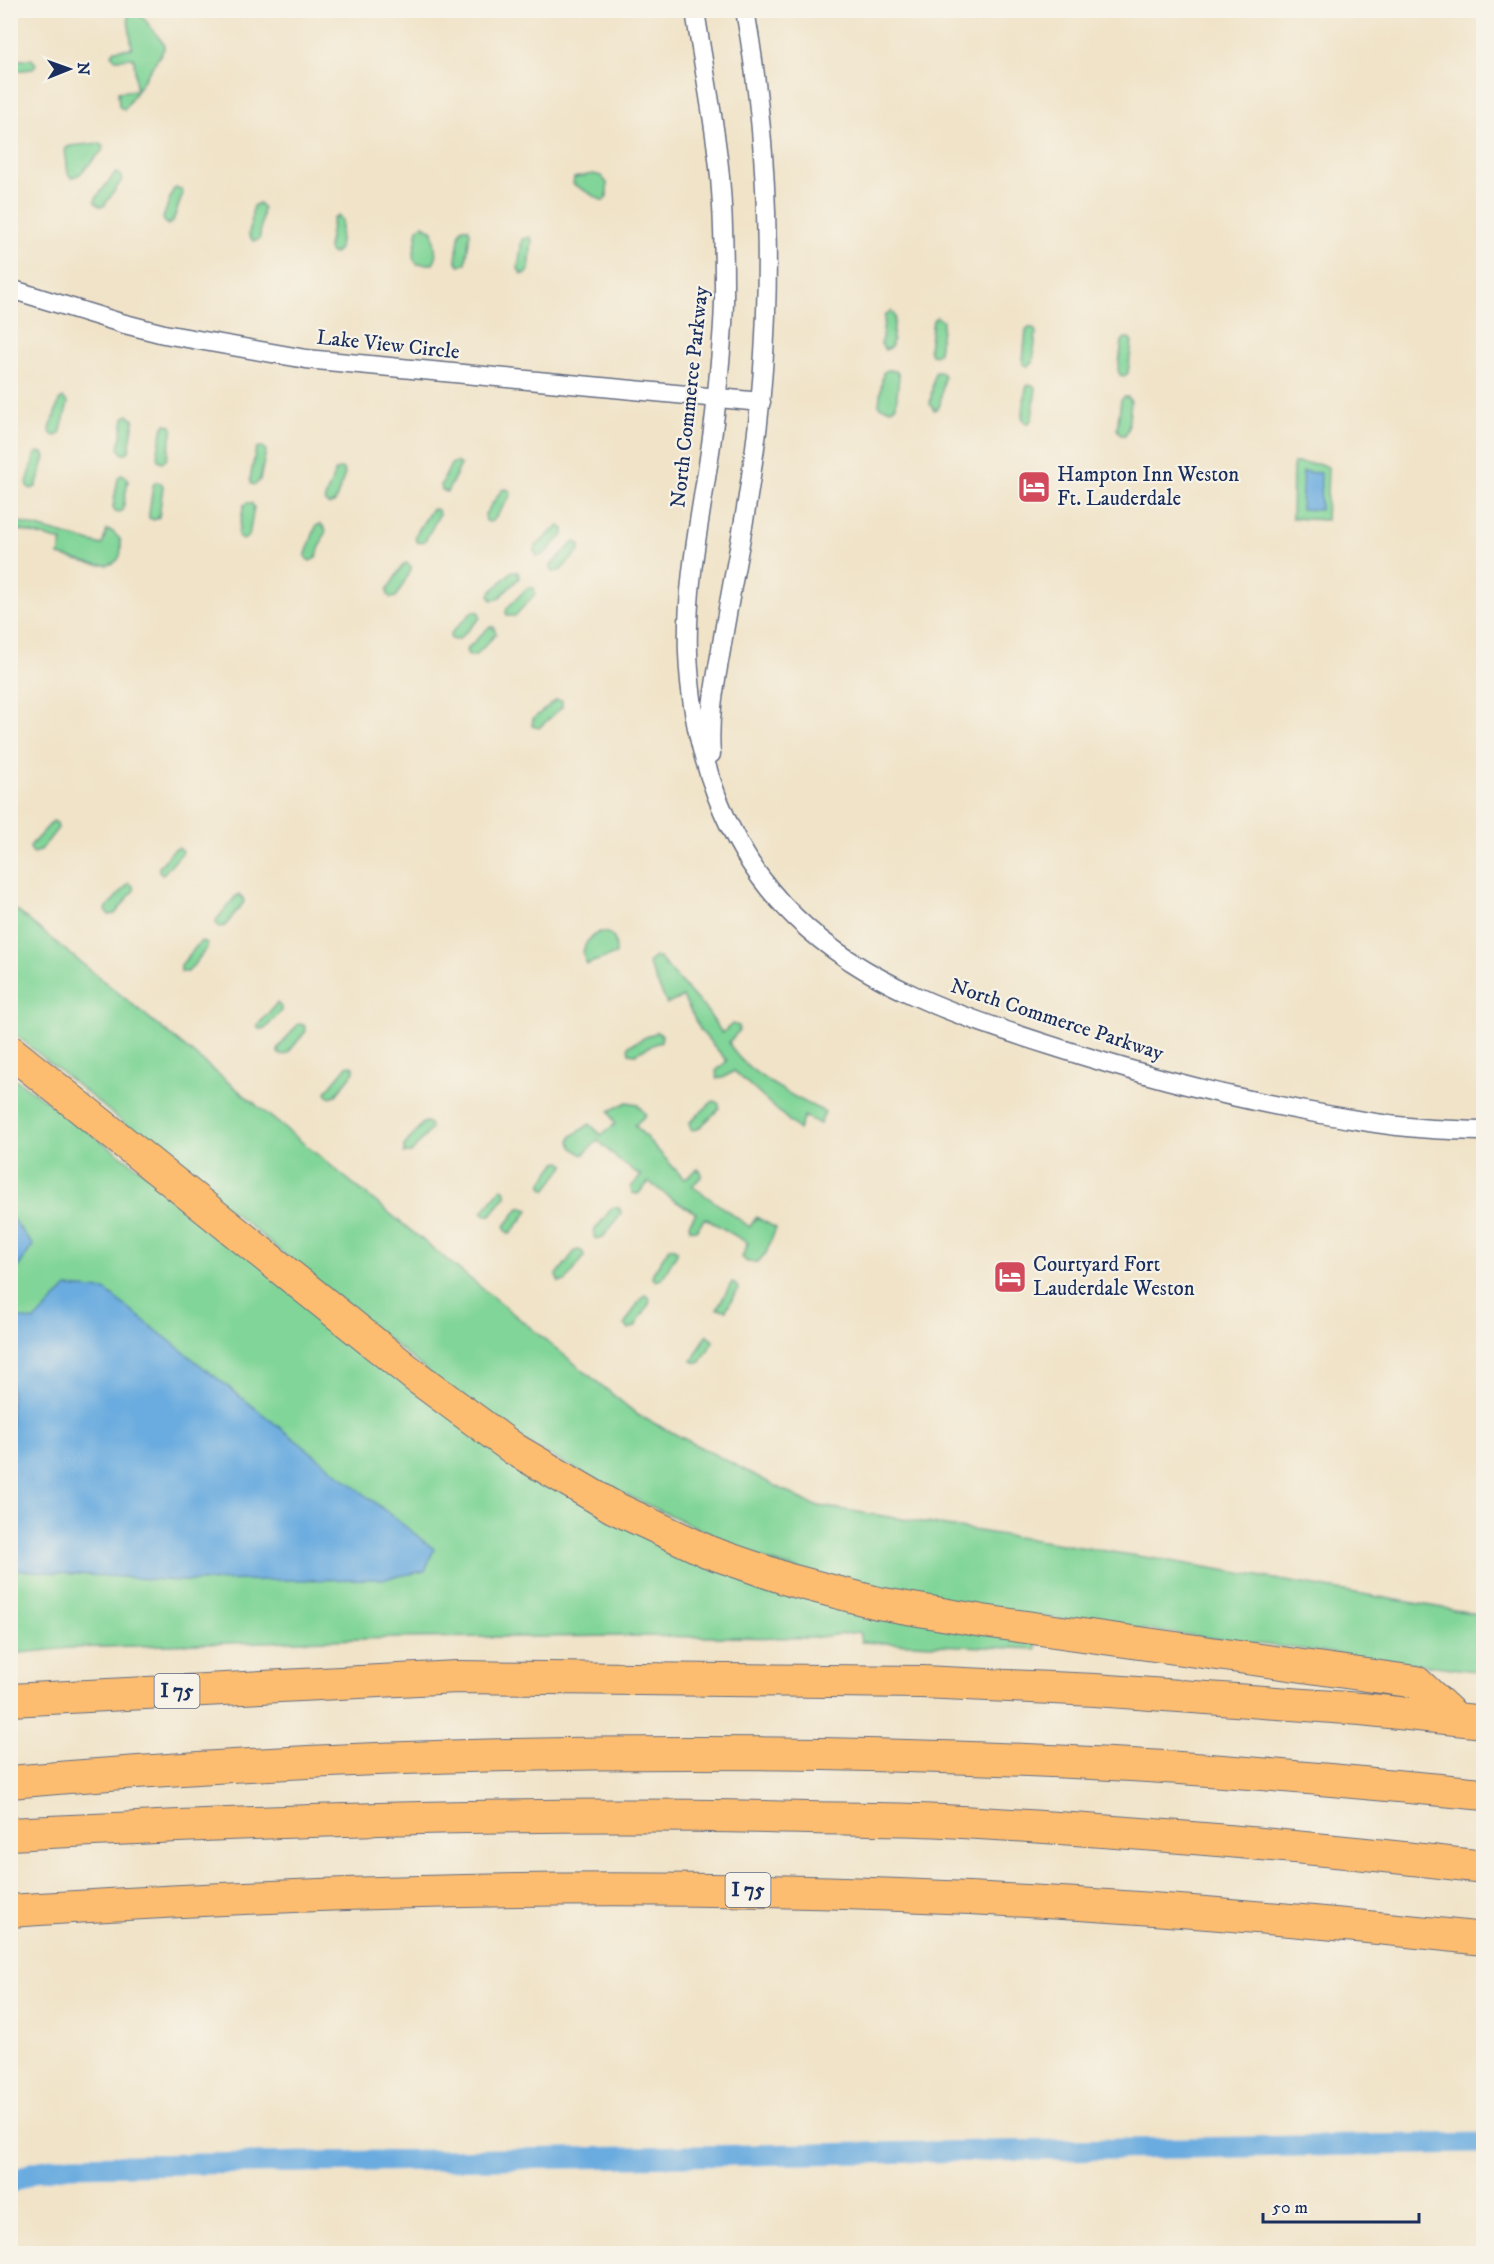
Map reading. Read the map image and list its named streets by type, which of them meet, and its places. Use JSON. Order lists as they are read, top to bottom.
{
  "streets": {
    "highway": ["I 75"],
    "street": ["Lake View Circle", "North Commerce Parkway"]
  },
  "crossings": [
    ["Lake View Circle", "North Commerce Parkway"]
  ],
  "places": {
    "hotel": ["Hampton Inn Weston Ft. Lauderdale", "Courtyard Fort Lauderdale Weston"]
  },
  "scale_bar": "50 m",
  "north": "right"
}
